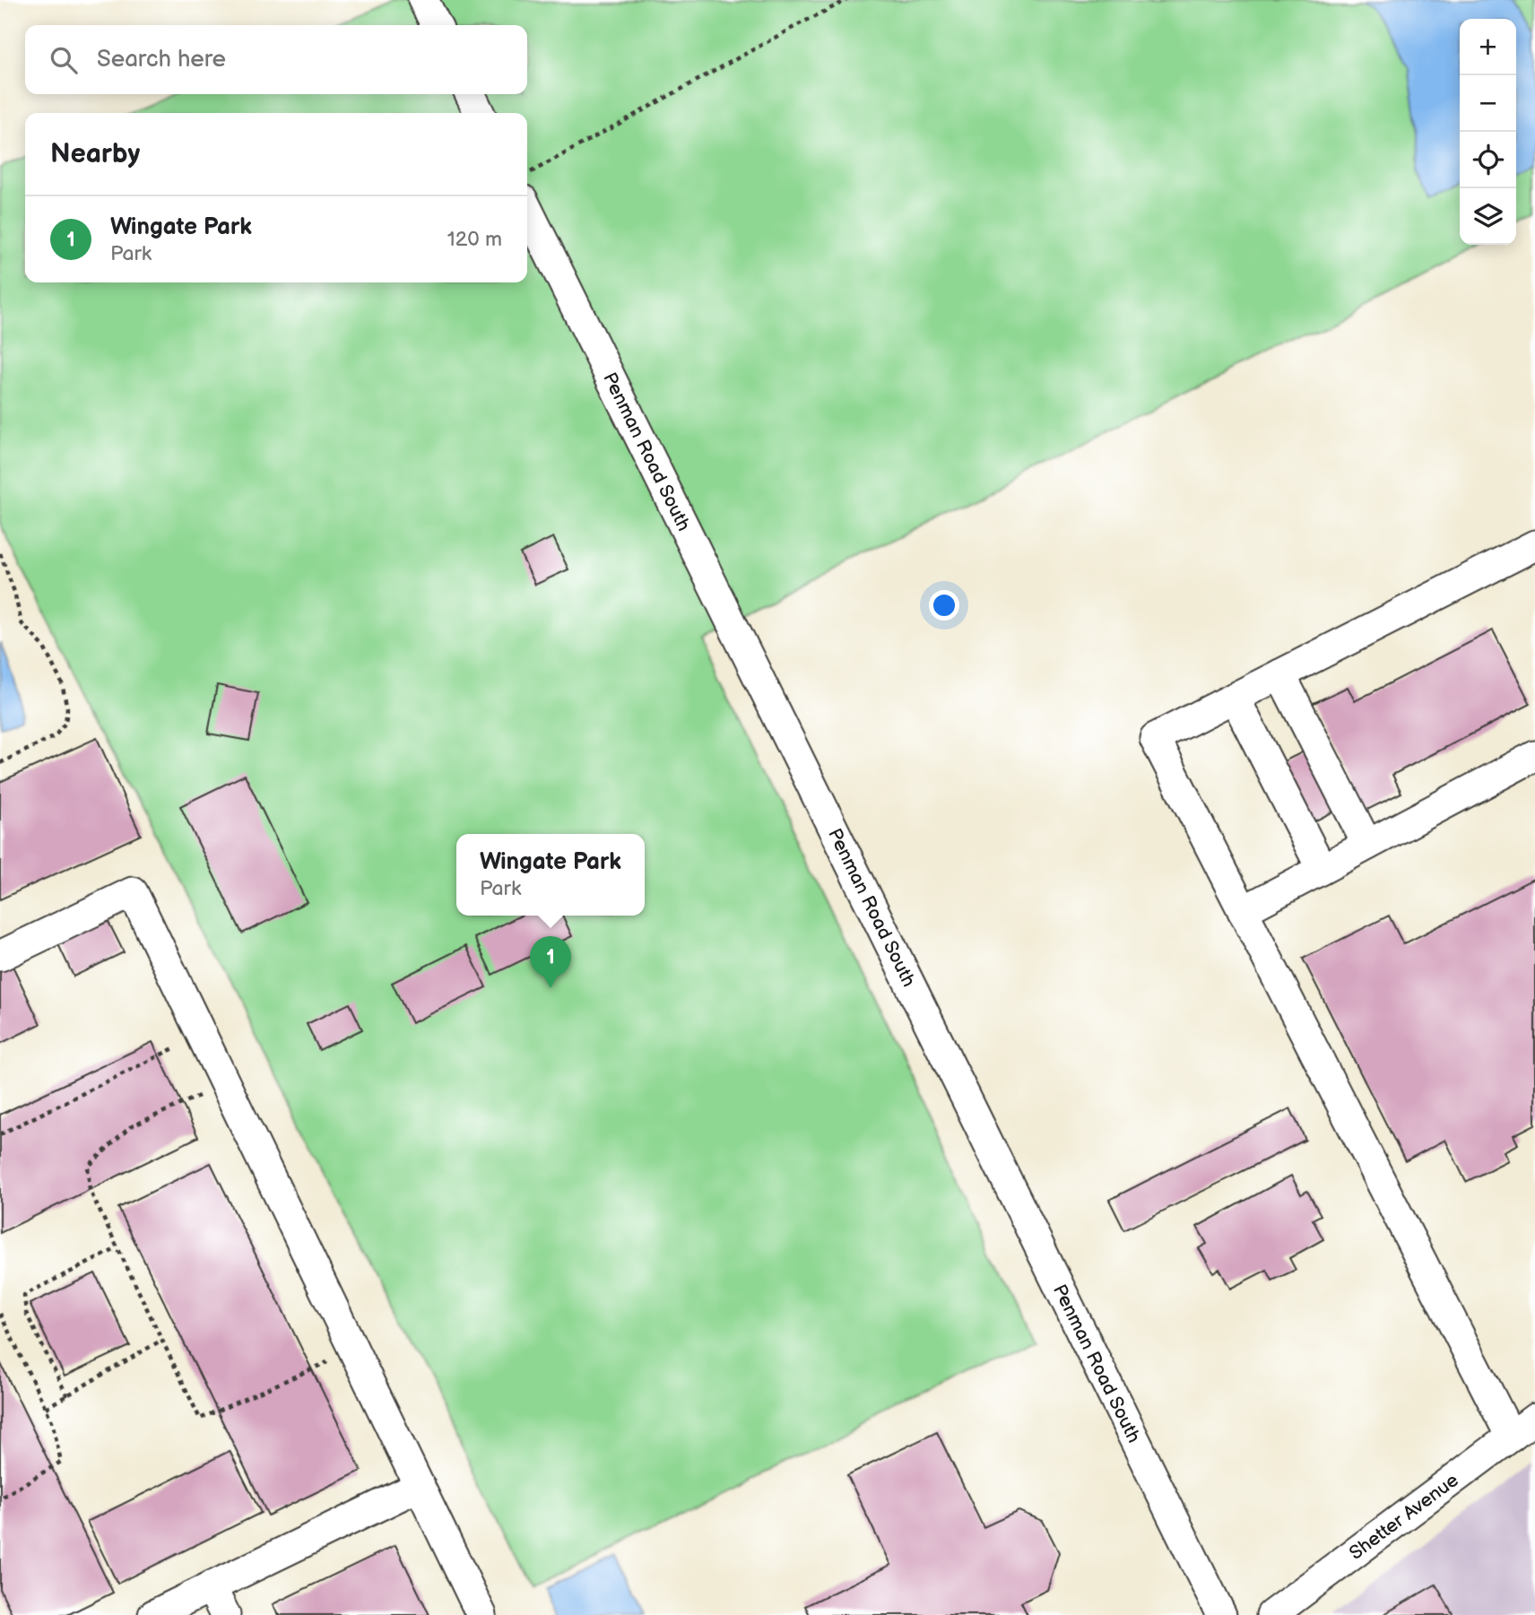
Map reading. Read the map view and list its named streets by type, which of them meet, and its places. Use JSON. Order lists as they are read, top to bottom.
{
  "streets": {
    "street": ["Penman Road South", "Shetter Avenue"]
  },
  "page": {
    "map_buttons": ["+", "−"],
    "search": "Search here",
    "heading": "Nearby",
    "list": [
      {
        "mark": "1",
        "name": "Wingate Park",
        "note": "Park",
        "value": "120 m"
      }
    ],
    "popup": ["Wingate Park", "Park"],
    "pins": "1"
  }
}
